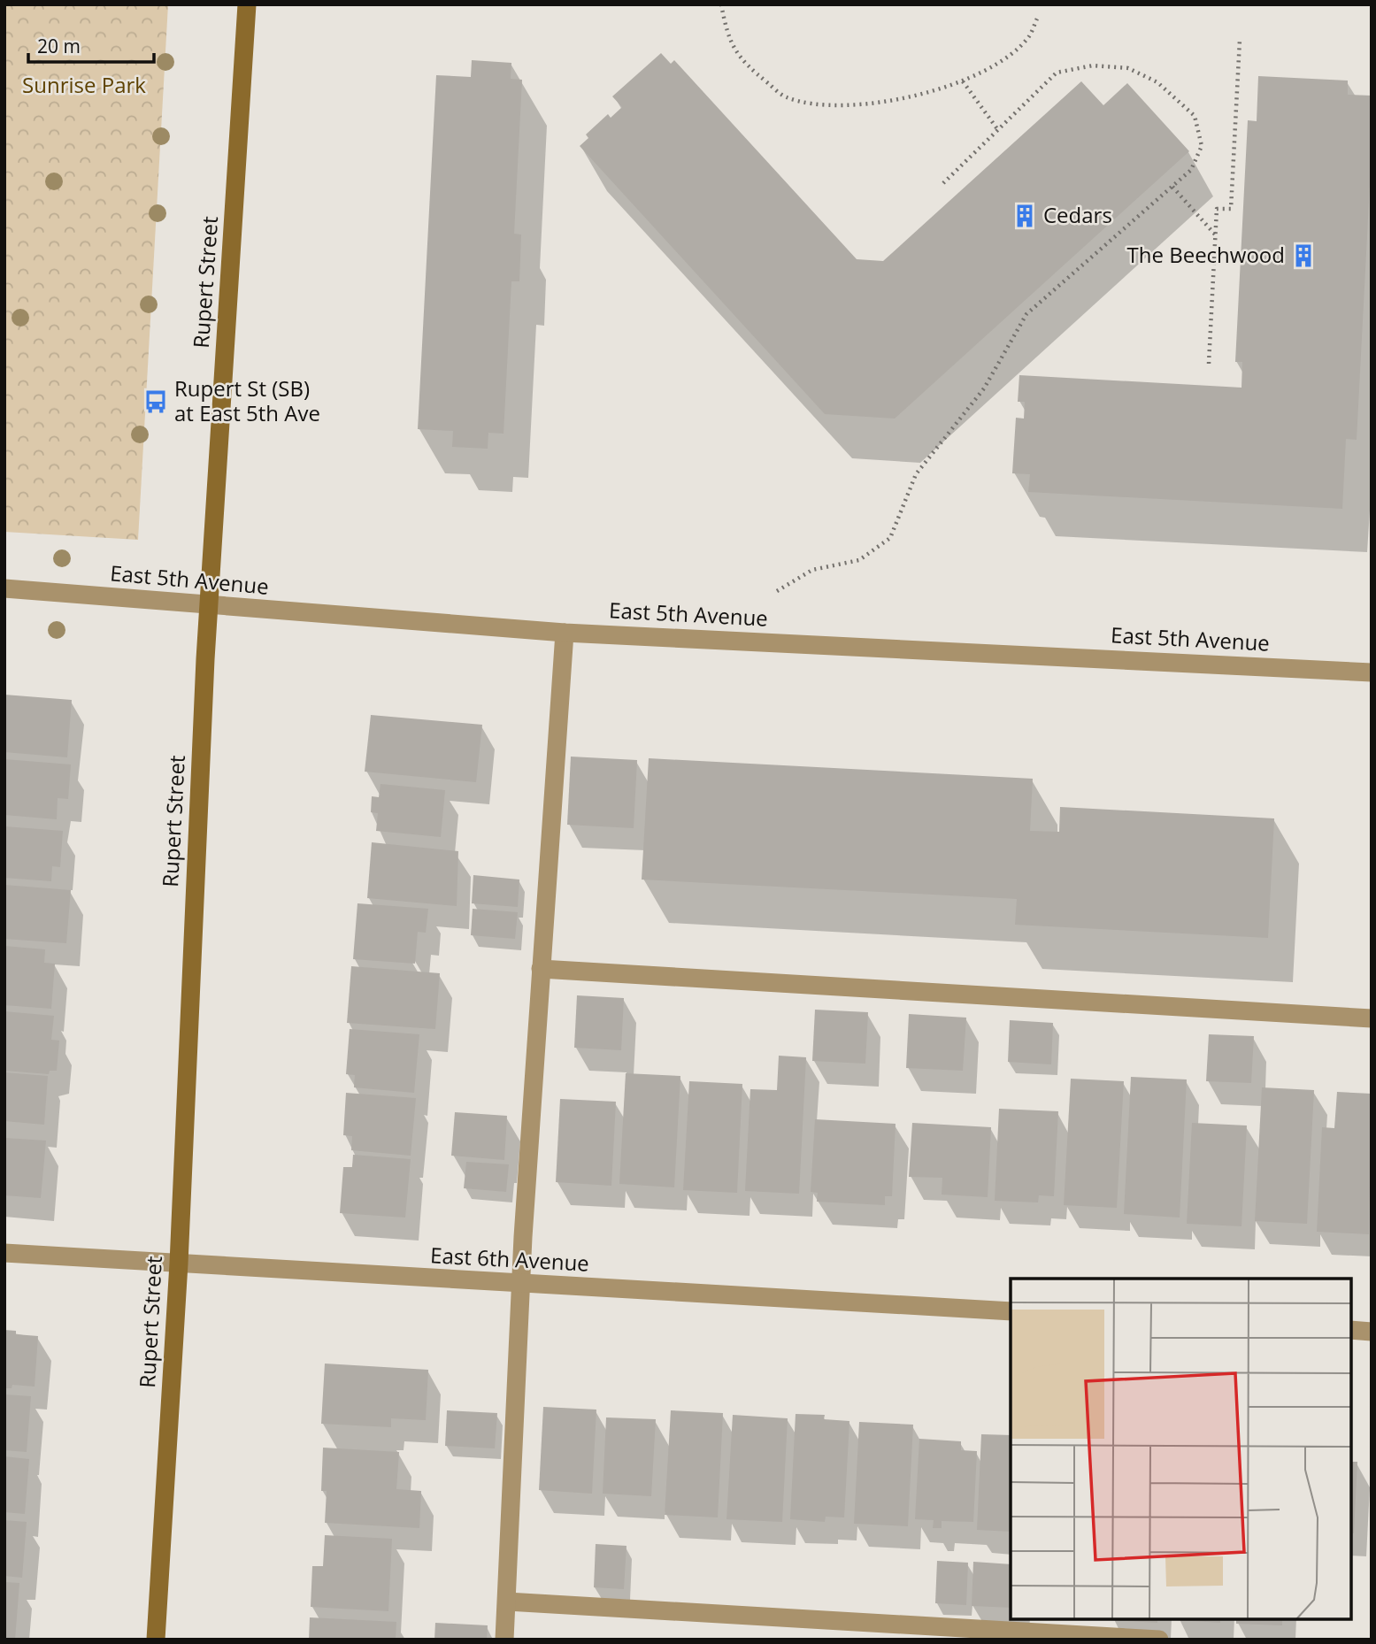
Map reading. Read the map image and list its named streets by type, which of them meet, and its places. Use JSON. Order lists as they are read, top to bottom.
{
  "streets": {
    "main road": ["Rupert Street"],
    "street": ["East 5th Avenue", "East 6th Avenue"]
  },
  "crossings": [
    ["Rupert Street", "East 5th Avenue"],
    ["Rupert Street", "East 6th Avenue"]
  ],
  "parks": ["Sunrise Park"],
  "places": {
    "building": ["Cedars", "The Beechwood"],
    "bus stop": ["Rupert St (SB) at East 5th Ave"]
  },
  "scale_bar": "20 m"
}
